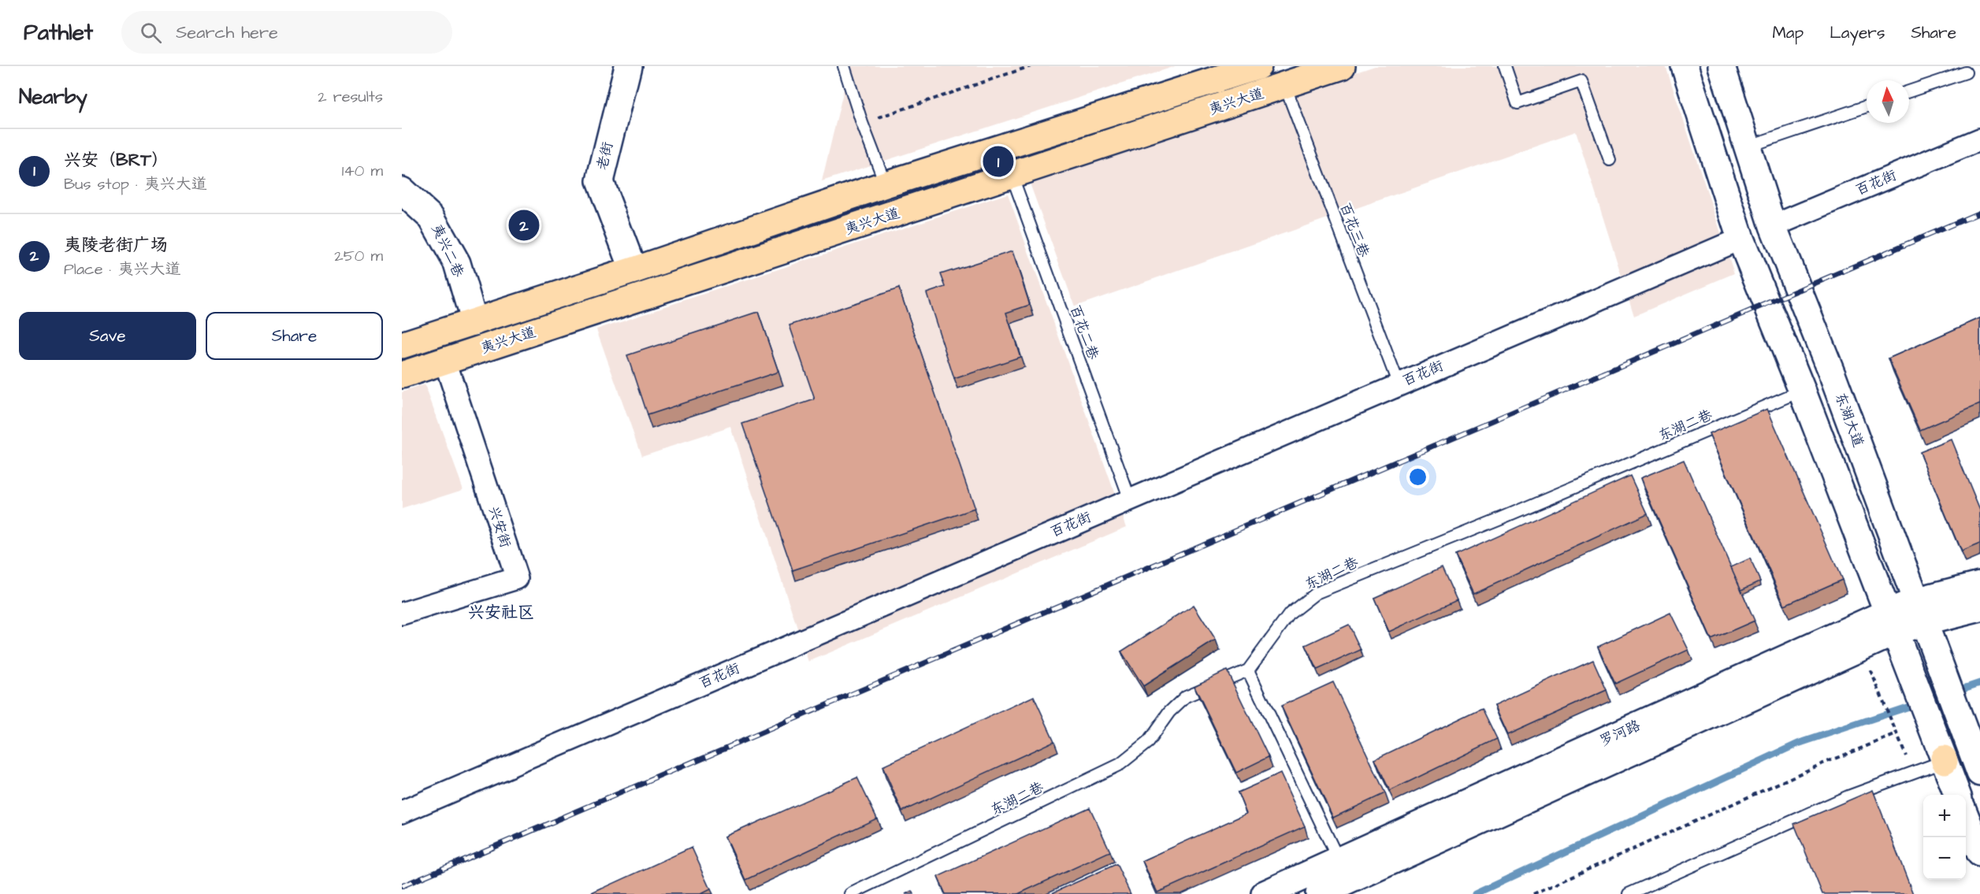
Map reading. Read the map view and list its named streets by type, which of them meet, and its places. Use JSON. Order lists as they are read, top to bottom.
{
  "streets": {
    "main road": [
      "夷兴大道",
      "老街",
      "夷兴二巷",
      "东湖大道",
      "罗河路"
    ],
    "street": ["百花街", "兴安街"],
    "lane": ["百花三巷", "百花二巷", "东湖二巷"]
  },
  "crossings": [
    ["夷兴大道", "老街"],
    ["夷兴大道", "百花三巷"],
    ["夷兴大道", "夷兴二巷"],
    ["夷兴大道", "百花二巷"],
    ["夷兴大道", "兴安街"],
    ["百花街", "百花三巷"],
    ["百花街", "百花二巷"],
    ["百花街", "东湖大道"],
    ["东湖大道", "罗河路"]
  ],
  "districts": ["兴安社区"],
  "north": "top",
  "page": {
    "header": "Pathlet",
    "search": "Search here",
    "nav": ["Map", "Layers", "Share"],
    "heading": ["Nearby", "2 results"],
    "list": [
      {
        "mark": "1",
        "name": "兴安（BRT）",
        "note": "Bus stop · 夷兴大道",
        "value": "140 m"
      },
      {
        "mark": "2",
        "name": "夷陵老街广场",
        "note": "Place · 夷兴大道",
        "value": "250 m"
      }
    ],
    "pins": ["1", "2"],
    "buttons": ["Save", "Share"],
    "map_buttons": ["+", "−"]
  }
}
